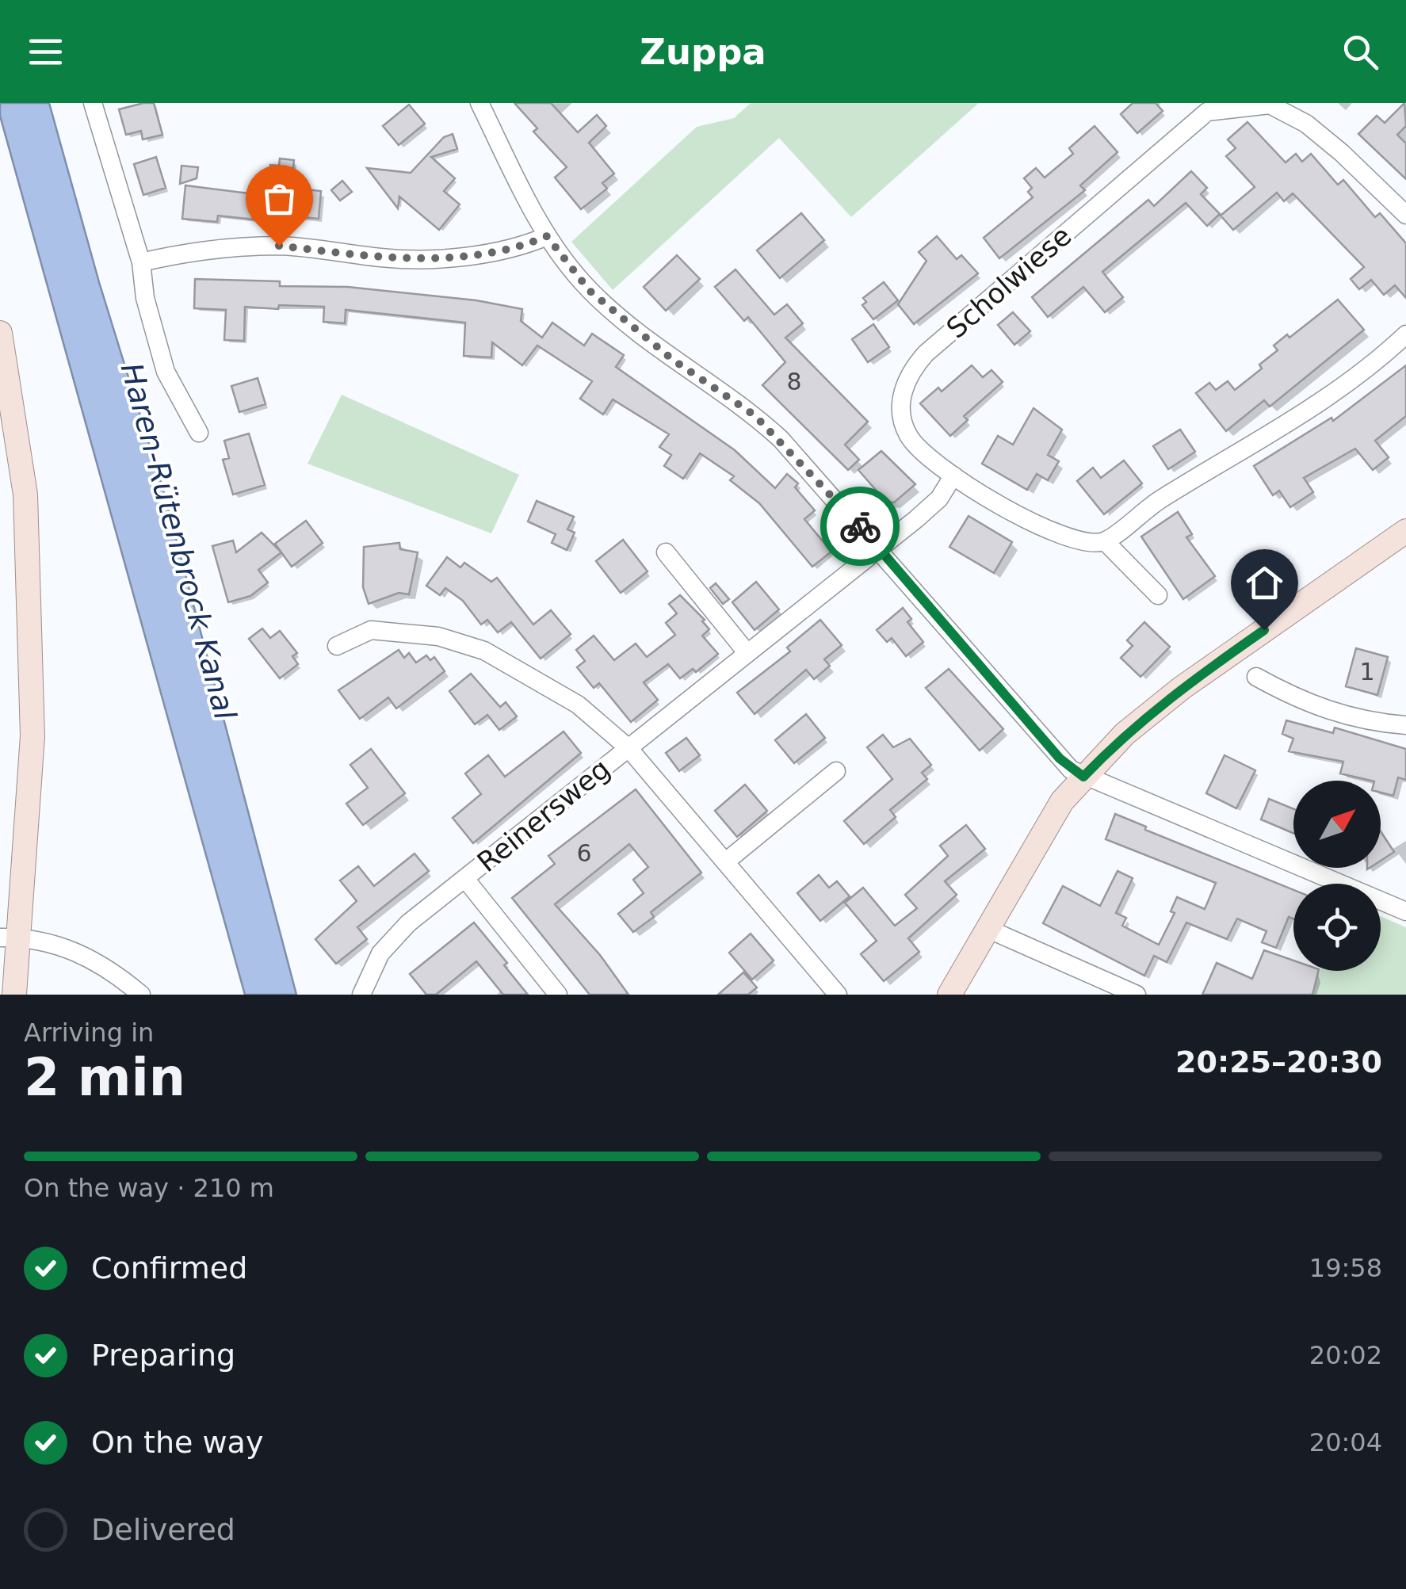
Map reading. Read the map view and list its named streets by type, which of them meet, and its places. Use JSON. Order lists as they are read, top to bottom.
{
  "streets": {
    "street": ["Scholwiese", "Reinersweg"]
  },
  "water": ["Haren-Rütenbrock Kanal"],
  "house_numbers": ["8", "1", "6"],
  "north": "top right",
  "page": {
    "header": "Zuppa",
    "heading": ["2 min", "Arriving in", "20:25–20:30"],
    "bar": "On the way · 210 m",
    "list": [
      ["Confirmed", "19:58"],
      ["Preparing", "20:02"],
      ["On the way", "20:04"],
      "Delivered"
    ]
  }
}
